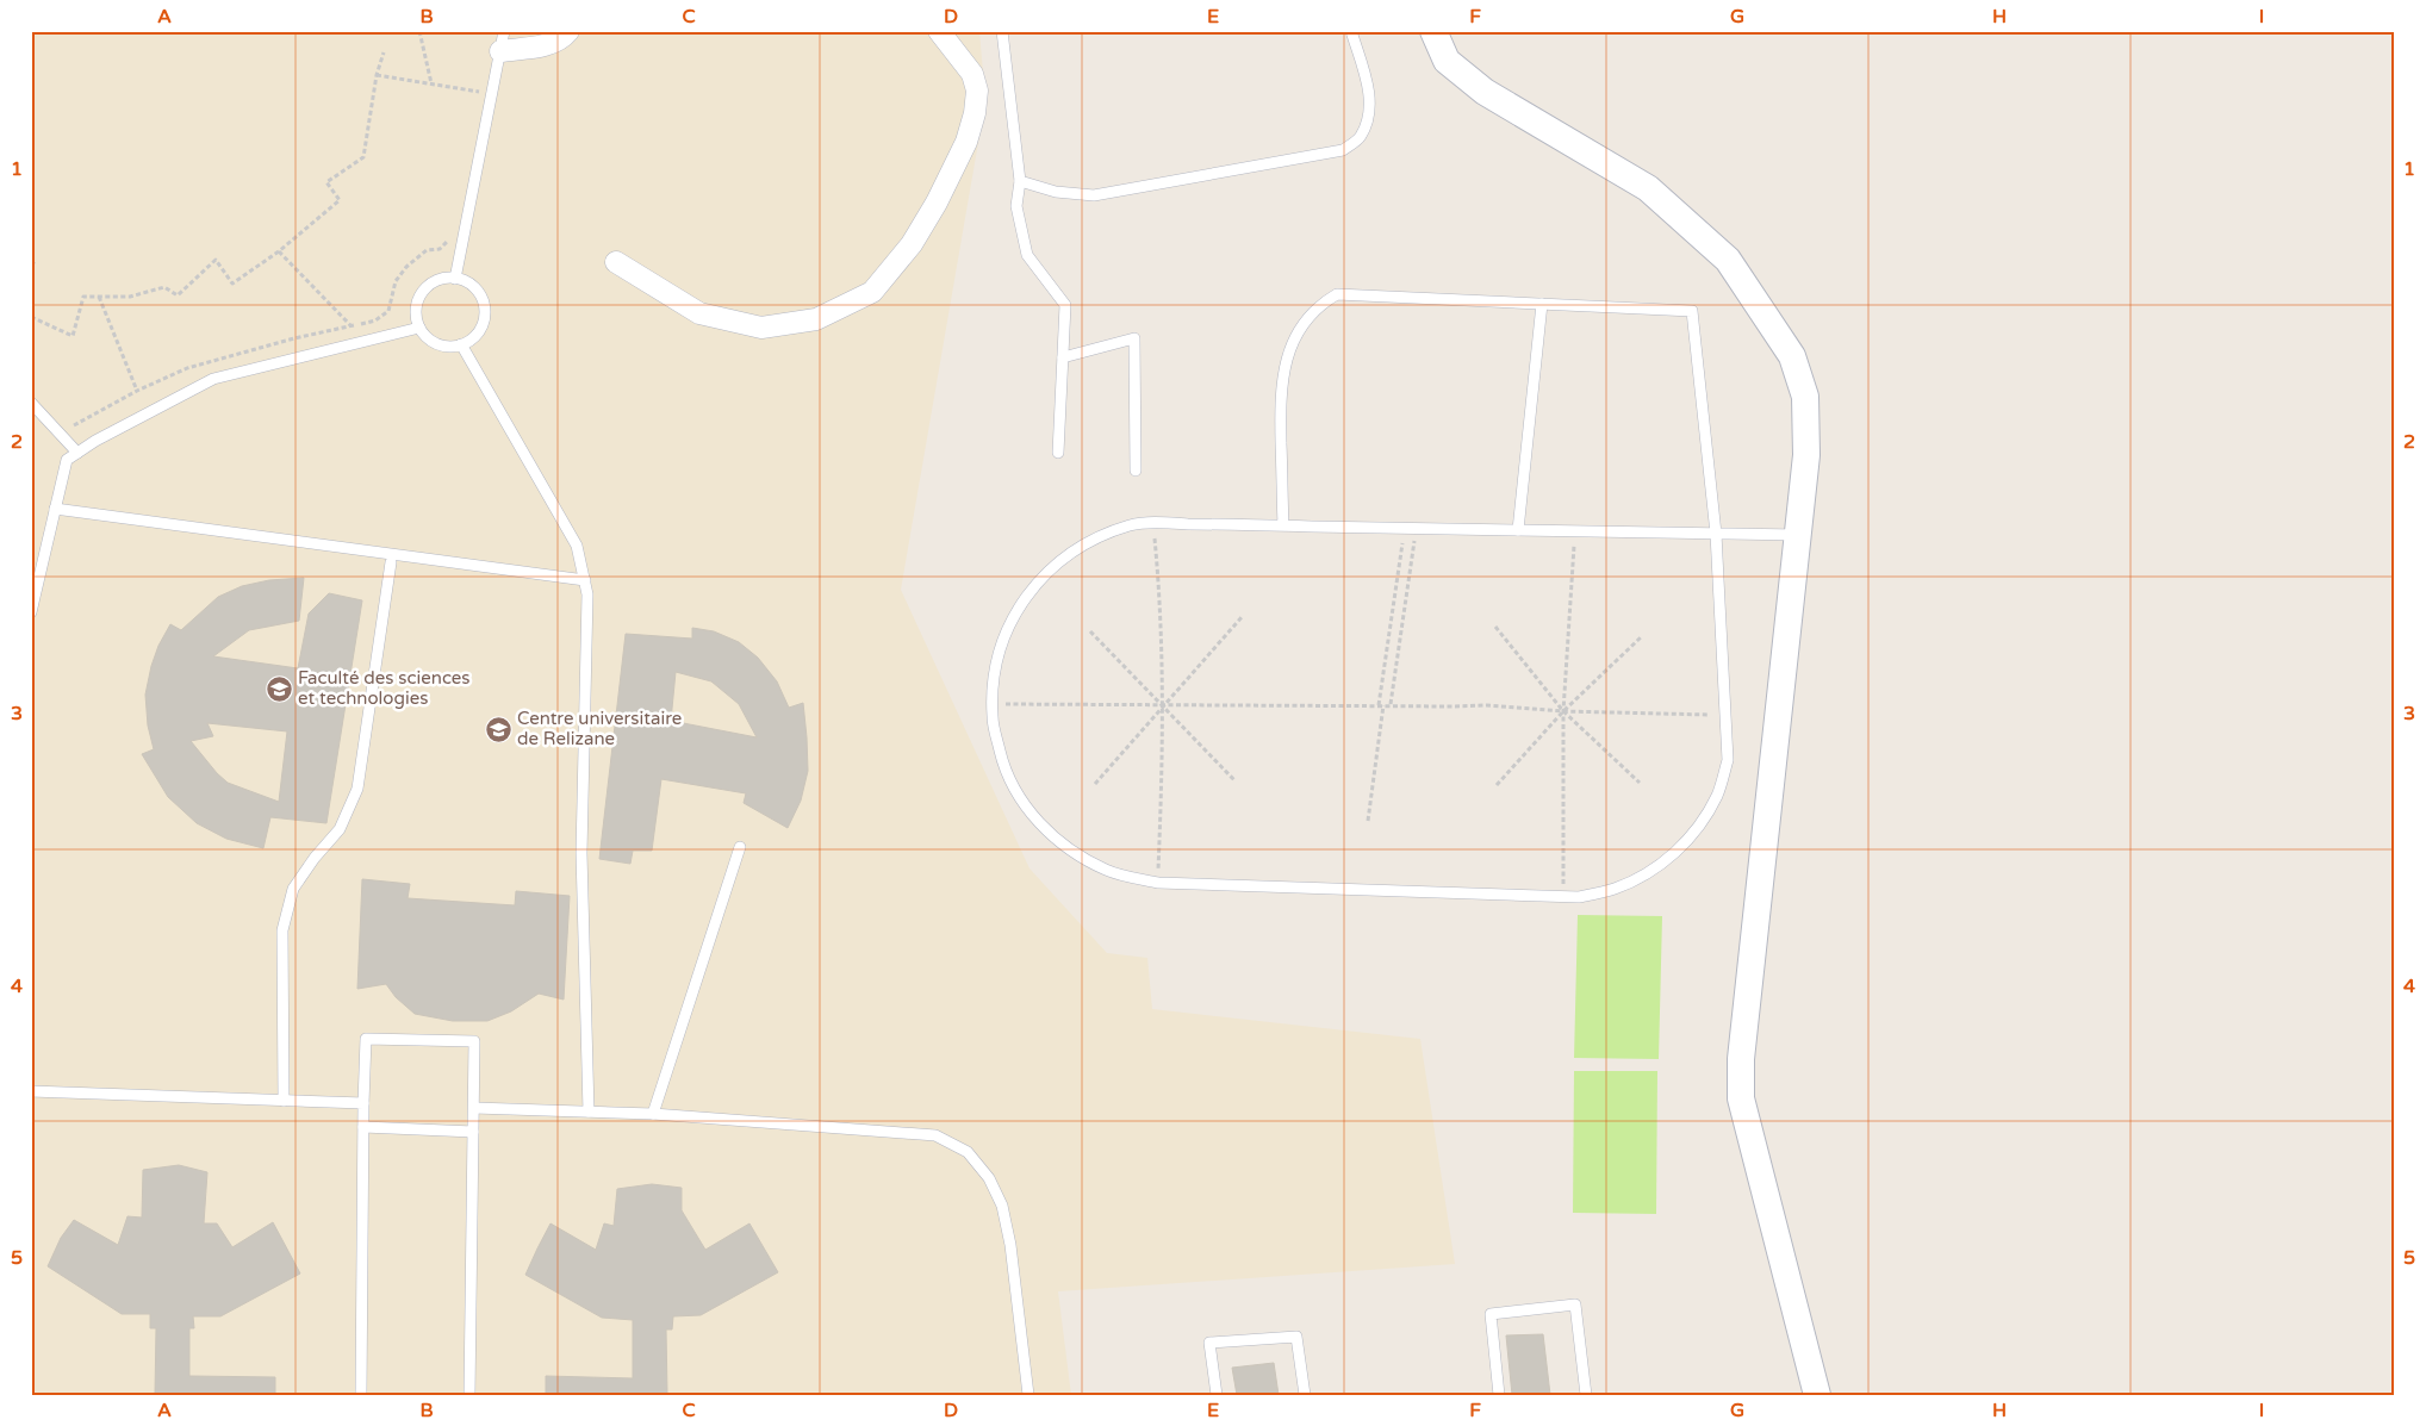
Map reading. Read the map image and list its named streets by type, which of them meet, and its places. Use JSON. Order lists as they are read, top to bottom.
{
  "places": {
    "school or university": ["Faculté des sciences et technologies", "Centre universitaire de Relizane"]
  },
  "grid": {
    "columns": [
      "A",
      "B",
      "C",
      "D",
      "E",
      "F",
      "G",
      "H",
      "I"
    ],
    "rows": [
      "1",
      "2",
      "3",
      "4",
      "5"
    ]
  }
}
